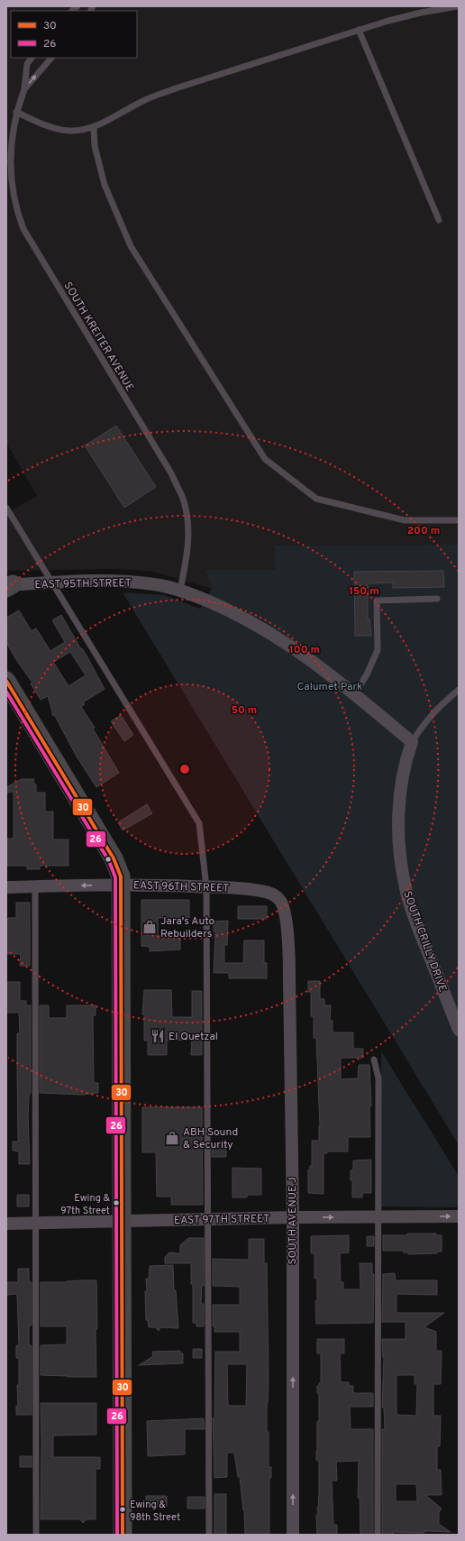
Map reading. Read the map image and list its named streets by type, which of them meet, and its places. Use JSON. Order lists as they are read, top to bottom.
{
  "streets": {
    "street": [
      "EAST 95TH STREET",
      "EAST 96TH STREET",
      "SOUTH CRILLY DRIVE",
      "EAST 97TH STREET",
      "SOUTH AVENUE J"
    ],
    "lane": ["SOUTH KREITER AVENUE"]
  },
  "crossings": [
    ["SOUTH KREITER AVENUE", "EAST 95TH STREET"],
    ["EAST 96TH STREET", "SOUTH AVENUE J"],
    ["EAST 97TH STREET", "SOUTH AVENUE J"]
  ],
  "one_way": ["EAST 97TH STREET", "SOUTH AVENUE J"],
  "parks": ["Calumet Park"],
  "places": {
    "shop": ["Jara's Auto Rebuilders", "ABH Sound & Security"],
    "restaurant": ["El Quetzal"],
    "other": ["Ewing & 97th Street", "Ewing & 98th Street"]
  },
  "lines": ["transit line 30", "transit line 26"],
  "legend": ["30", "26"],
  "rings": [
    "200 m",
    "150 m",
    "100 m",
    "50 m"
  ]
}
